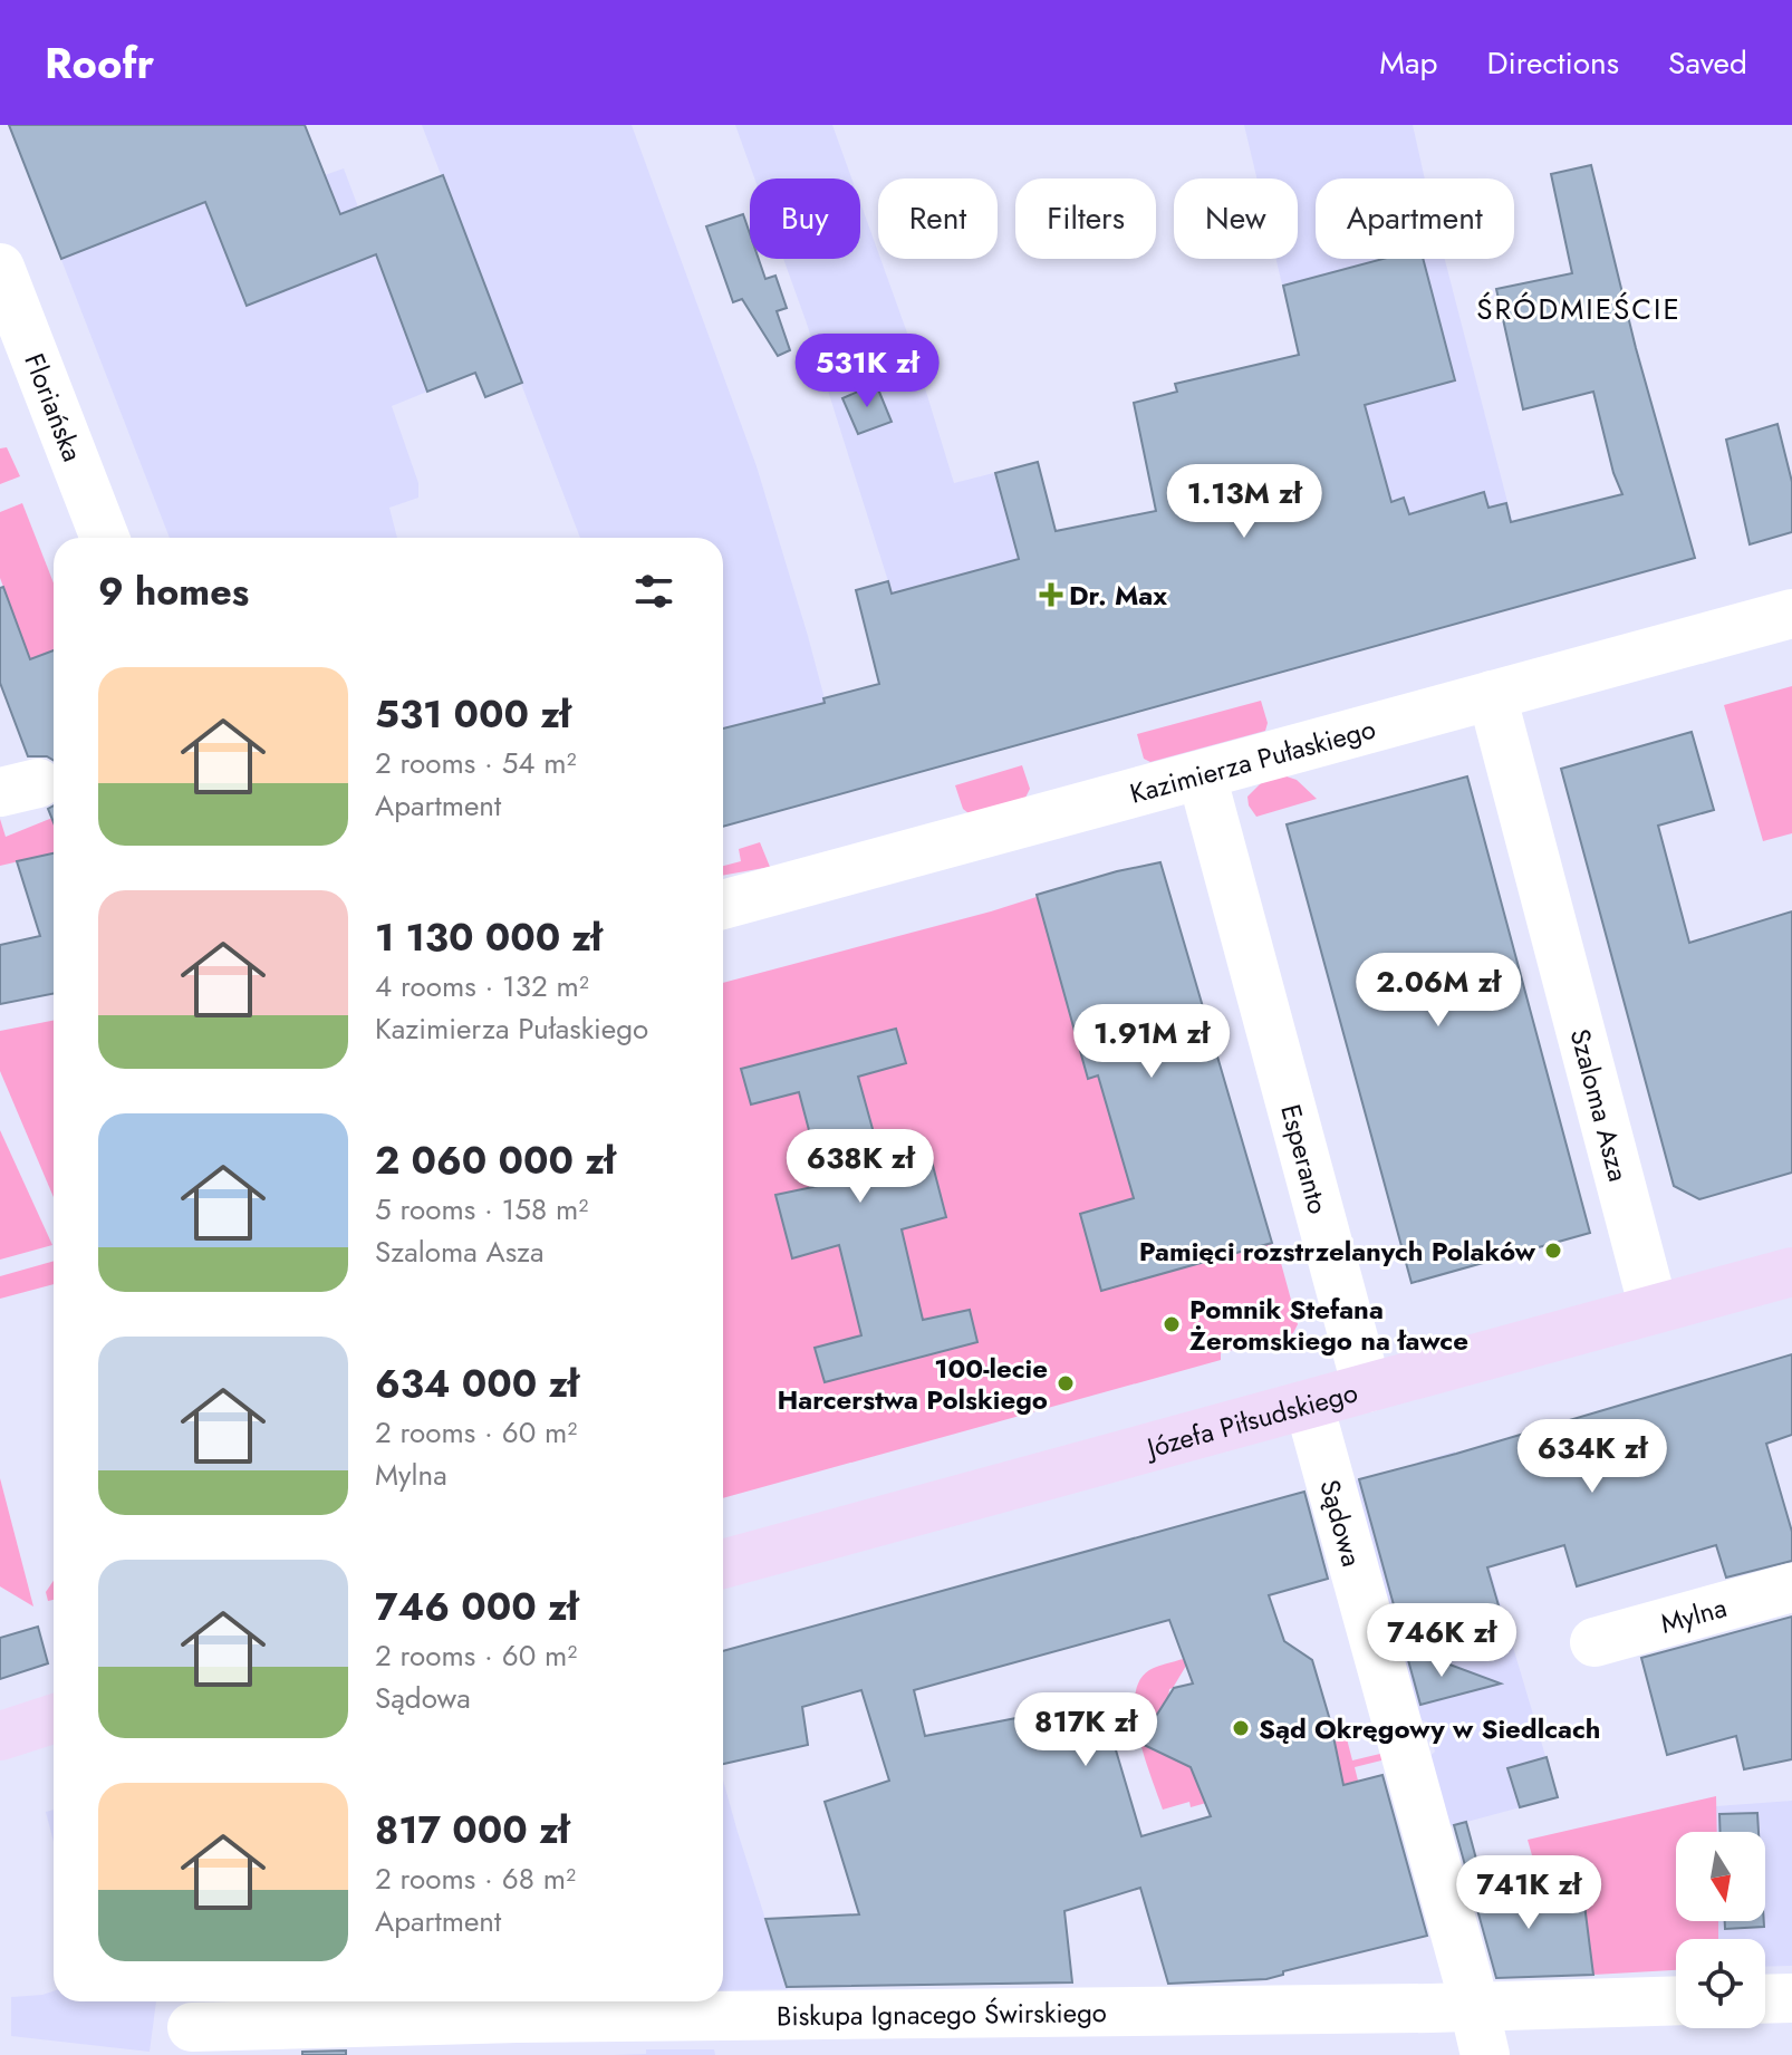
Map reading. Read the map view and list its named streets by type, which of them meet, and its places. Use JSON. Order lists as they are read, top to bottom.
{
  "streets": {
    "main road": ["Józefa Piłsudskiego"],
    "street": [
      "Floriańska",
      "Kazimierza Pułaskiego",
      "Szaloma Asza",
      "Esperanto",
      "Sądowa",
      "Mylna",
      "Biskupa Ignacego Świrskiego"
    ]
  },
  "crossings": [
    ["Kazimierza Pułaskiego", "Szaloma Asza"],
    ["Kazimierza Pułaskiego", "Esperanto"],
    ["Szaloma Asza", "Józefa Piłsudskiego"],
    ["Esperanto", "Józefa Piłsudskiego"],
    ["Józefa Piłsudskiego", "Sądowa"],
    ["Sądowa", "Biskupa Ignacego Świrskiego"]
  ],
  "districts": ["ŚRÓDMIEŚCIE"],
  "places": {
    "health": ["Dr. Max"],
    "other": [
      "Pamięci rozstrzelanych Polaków",
      "Pomnik Stefana Żeromskiego na ławce",
      "100-lecie Harcerstwa Polskiego",
      "Sąd Okręgowy w Siedlcach"
    ]
  },
  "north": "bottom",
  "page": {
    "header": "Roofr",
    "nav": ["Map", "Directions", "Saved"],
    "chip": [
      "Buy",
      "Rent",
      "Filters",
      "New",
      "Apartment"
    ],
    "price": [
      "531K zł",
      "1.13M zł",
      "2.06M zł",
      "1.91M zł",
      "638K zł",
      "634K zł",
      "746K zł",
      "817K zł",
      "741K zł"
    ],
    "heading": "9 homes",
    "list": [
      {
        "name": "531 000 zł",
        "note": "2 rooms · 54 m² · Apartment"
      },
      {
        "name": "1 130 000 zł",
        "note": "4 rooms · 132 m² · Kazimierza Pułaskiego"
      },
      {
        "name": "2 060 000 zł",
        "note": "5 rooms · 158 m² · Szaloma Asza"
      },
      {
        "name": "634 000 zł",
        "note": "2 rooms · 60 m² · Mylna"
      },
      {
        "name": "746 000 zł",
        "note": "2 rooms · 60 m² · Sądowa"
      },
      {
        "name": "817 000 zł",
        "note": "2 rooms · 68 m² · Apartment"
      }
    ]
  }
}
